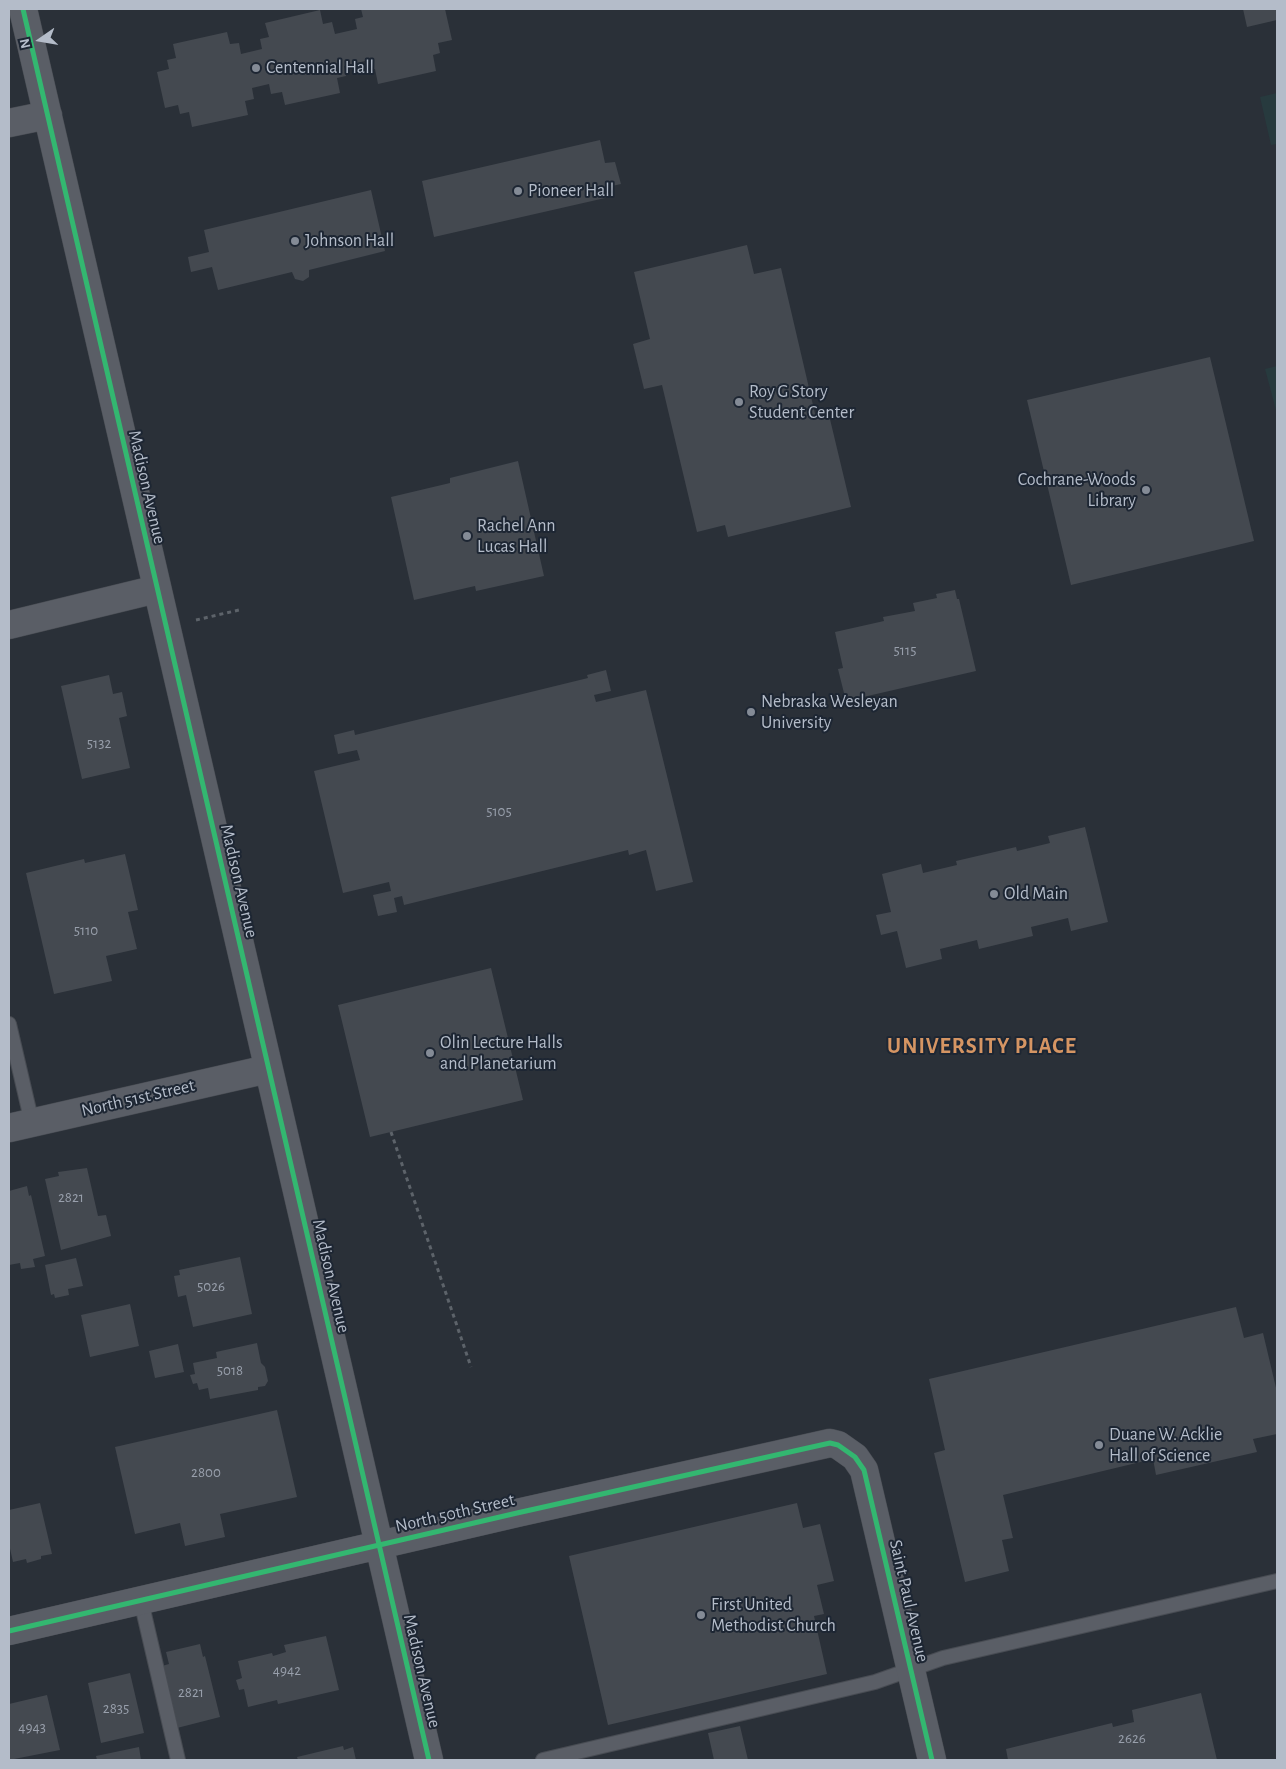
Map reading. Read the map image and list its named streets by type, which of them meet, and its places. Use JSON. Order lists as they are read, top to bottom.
{
  "streets": {
    "street": [
      "Madison Avenue",
      "North 51st Street",
      "North 50th Street",
      "Saint Paul Avenue"
    ]
  },
  "crossings": [
    ["Madison Avenue", "North 51st Street"],
    ["Madison Avenue", "North 50th Street"],
    ["North 50th Street", "Saint Paul Avenue"]
  ],
  "districts": ["UNIVERSITY PLACE"],
  "places": [
    "Centennial Hall",
    "Pioneer Hall",
    "Johnson Hall",
    "Roy G Story Student Center",
    "Cochrane-Woods Library",
    "Rachel Ann Lucas Hall",
    "Nebraska Wesleyan University",
    "Old Main",
    "Olin Lecture Halls and Planetarium",
    "Duane W. Acklie Hall of Science",
    "First United Methodist Church"
  ],
  "house_numbers": [
    "5115",
    "5132",
    "5105",
    "5110",
    "2821",
    "5026",
    "5018",
    "2800",
    "4942",
    "2821",
    "2835",
    "4943",
    "2626"
  ],
  "north": "left"
}
